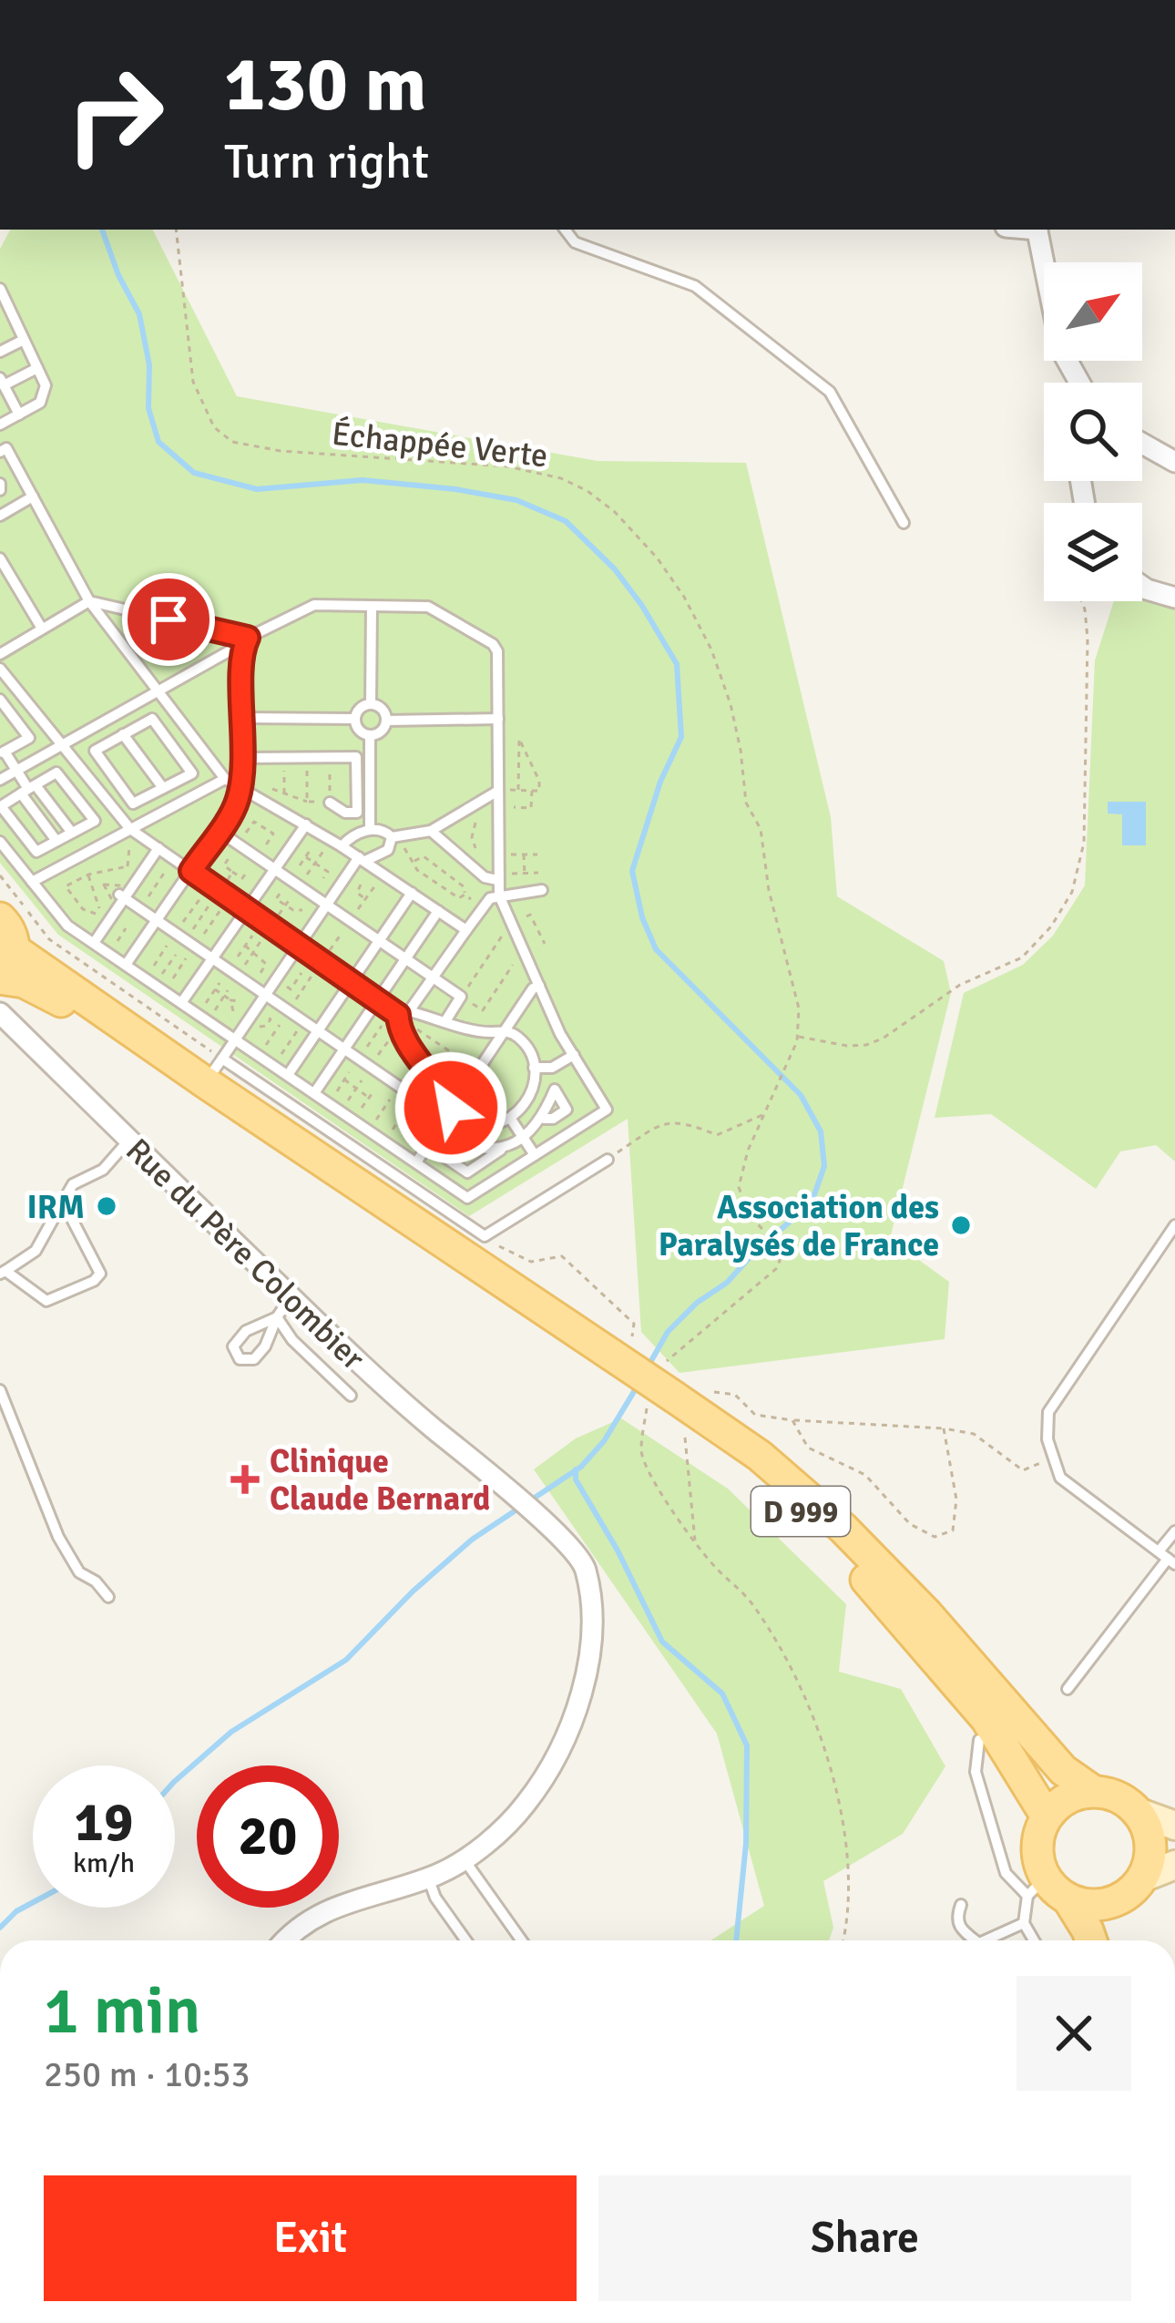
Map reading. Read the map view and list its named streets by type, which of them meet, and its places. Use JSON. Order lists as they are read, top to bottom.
{
  "streets": {
    "main road": ["D 999"],
    "street": ["Rue du Père Colombier"],
    "path": ["Échappée Verte"]
  },
  "places": {
    "other": ["IRM", "Association des Paralysés de France"],
    "health": ["Clinique Claude Bernard"]
  },
  "north": "top right",
  "page": {
    "turn": ["130 m", "Turn right"],
    "speed": "19 km/h",
    "limit": "20",
    "heading": ["1 min", "250 m · 10:53"],
    "buttons": ["Exit", "Share"]
  }
}
